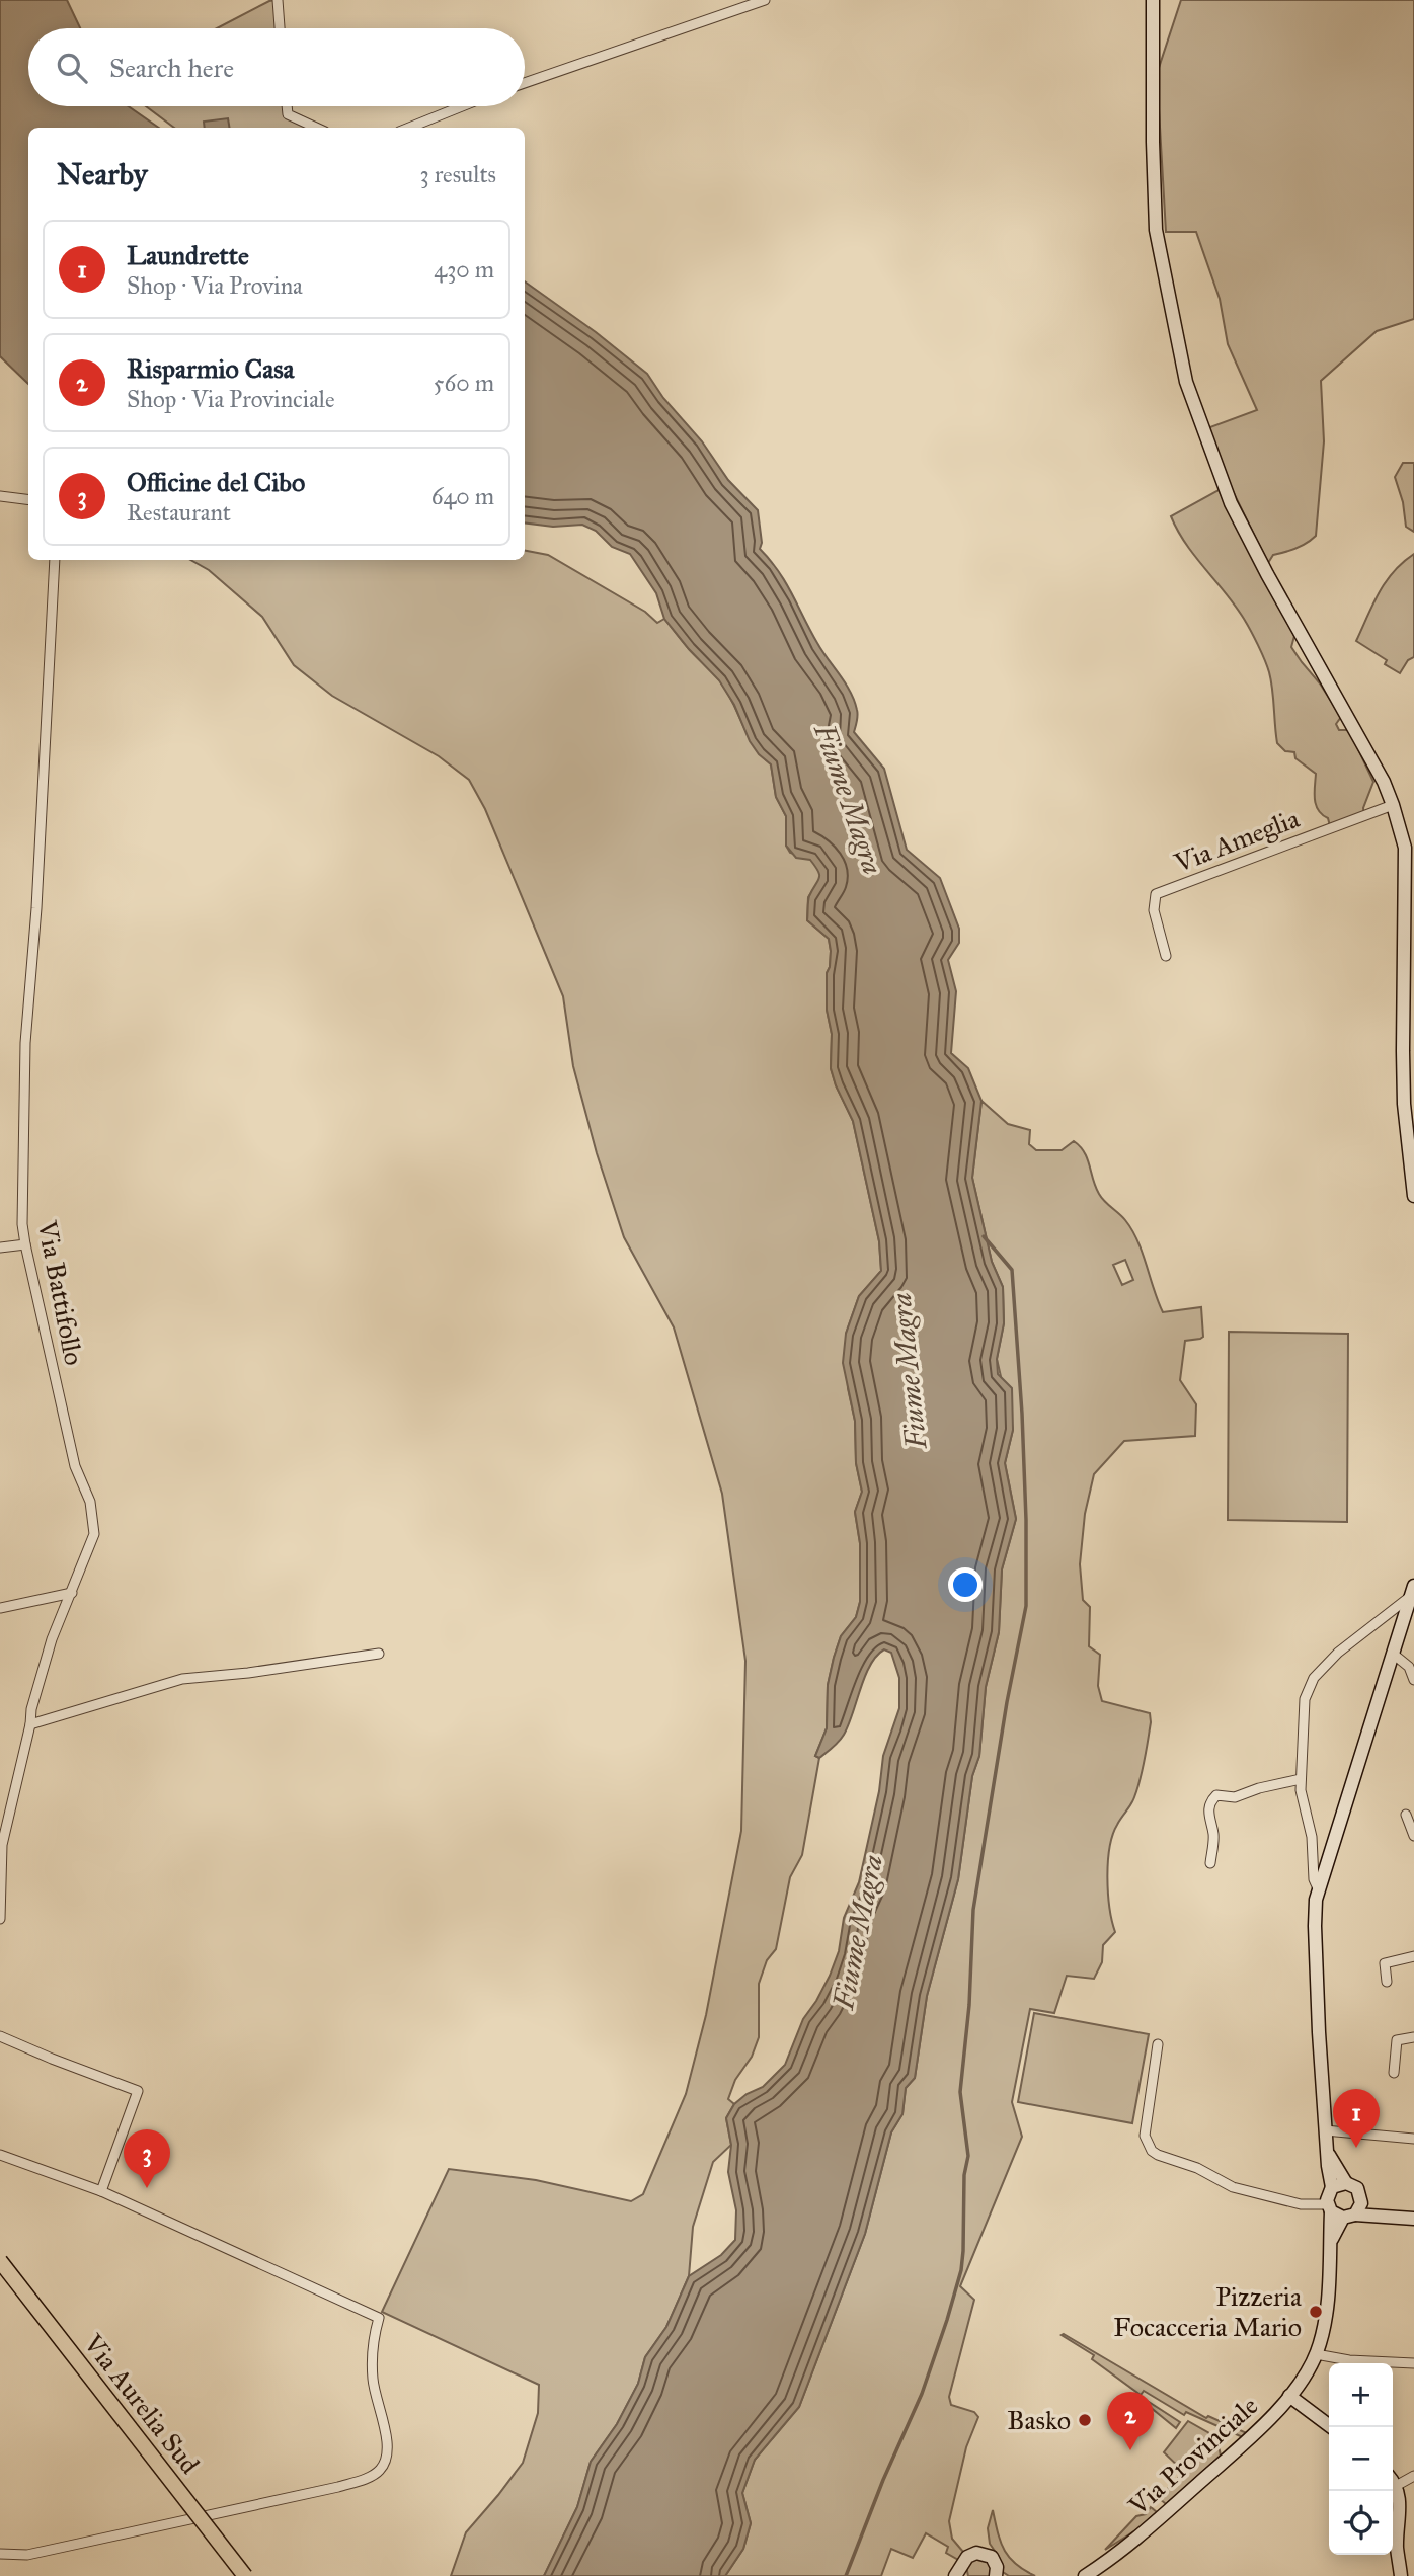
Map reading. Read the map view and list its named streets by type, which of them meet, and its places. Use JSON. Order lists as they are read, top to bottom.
{
  "streets": {
    "main road": ["Via Aurelia Sud", "Via Provinciale"],
    "street": ["Via Ameglia", "Via Battifollo"]
  },
  "water": ["Fiume Magra"],
  "places": ["Pizzeria Focacceria Mario", "Basko"],
  "page": {
    "search": "Search here",
    "heading": ["Nearby", "3 results"],
    "list": [
      {
        "mark": "1",
        "name": "Laundrette",
        "note": "Shop · Via Provina",
        "value": "430 m"
      },
      {
        "mark": "2",
        "name": "Risparmio Casa",
        "note": "Shop · Via Provinciale",
        "value": "560 m"
      },
      {
        "mark": "3",
        "name": "Officine del Cibo",
        "note": "Restaurant",
        "value": "640 m"
      }
    ],
    "pins": ["1", "3", "2"],
    "map_buttons": ["+", "−"]
  }
}
